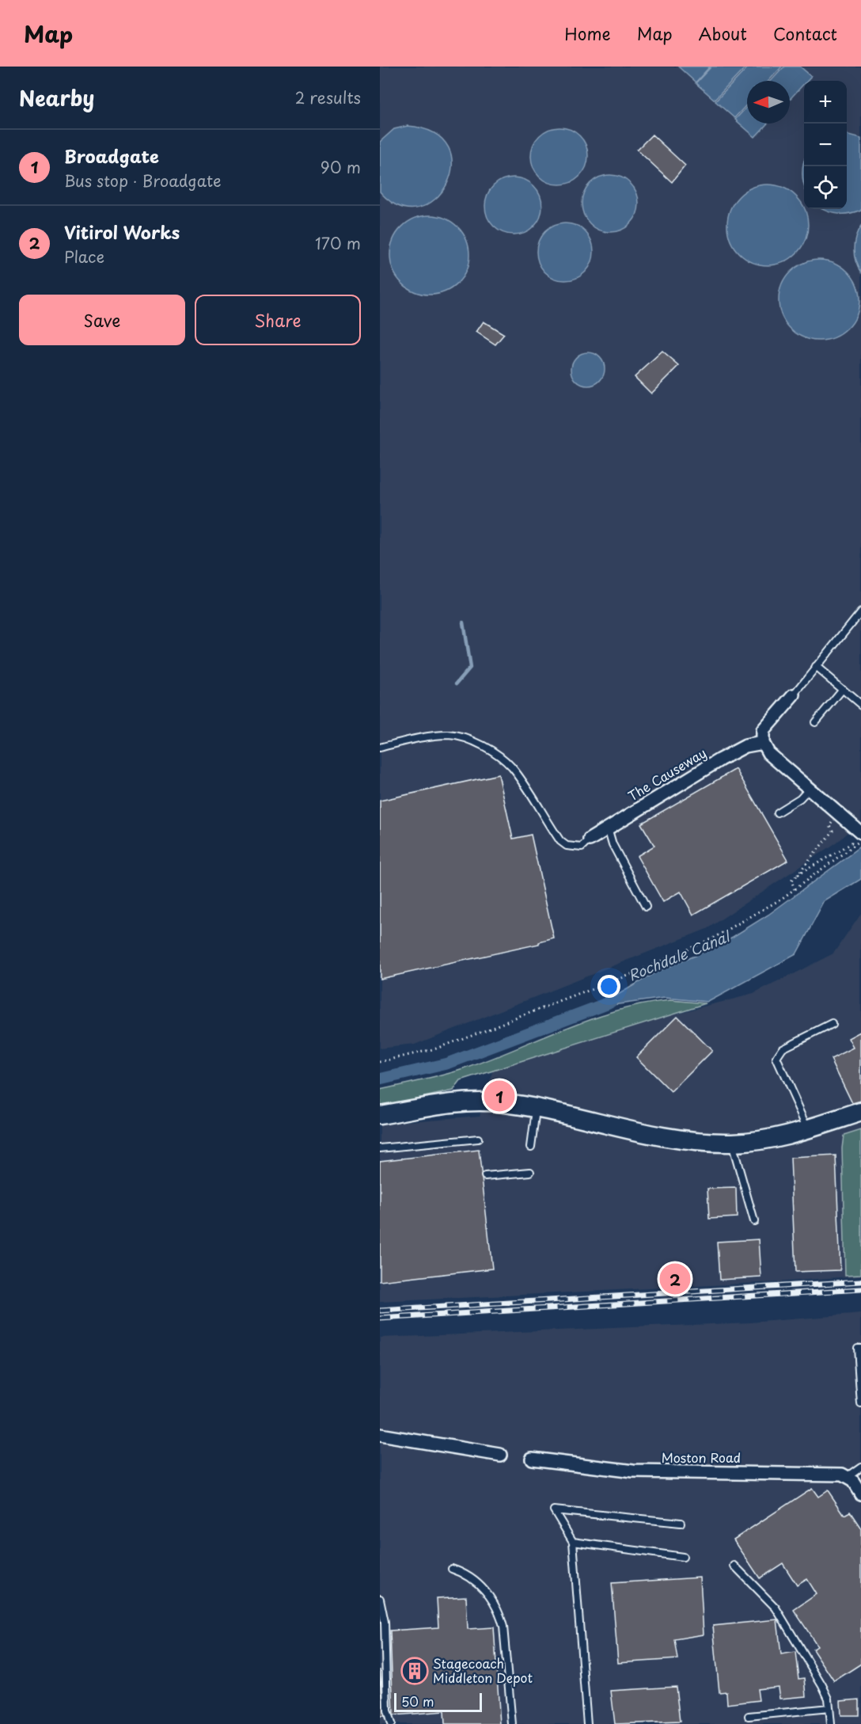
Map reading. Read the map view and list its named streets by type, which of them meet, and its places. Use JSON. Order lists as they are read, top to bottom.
{
  "streets": {
    "street": ["The Causeway", "Moston Road"]
  },
  "water": ["Rochdale Canal"],
  "places": {
    "building": ["Stagecoach Middleton Depot"]
  },
  "scale_bar": "50 m",
  "north": "left",
  "page": {
    "header": "Map",
    "nav": [
      "Home",
      "Map",
      "About",
      "Contact"
    ],
    "heading": ["Nearby", "2 results"],
    "map_buttons": ["+", "−"],
    "list": [
      {
        "mark": "1",
        "name": "Broadgate",
        "note": "Bus stop · Broadgate",
        "value": "90 m"
      },
      {
        "mark": "2",
        "name": "Vitirol Works",
        "note": "Place",
        "value": "170 m"
      }
    ],
    "buttons": ["Save", "Share"],
    "pins": ["1", "2"],
    "scale": "50 m"
  }
}
